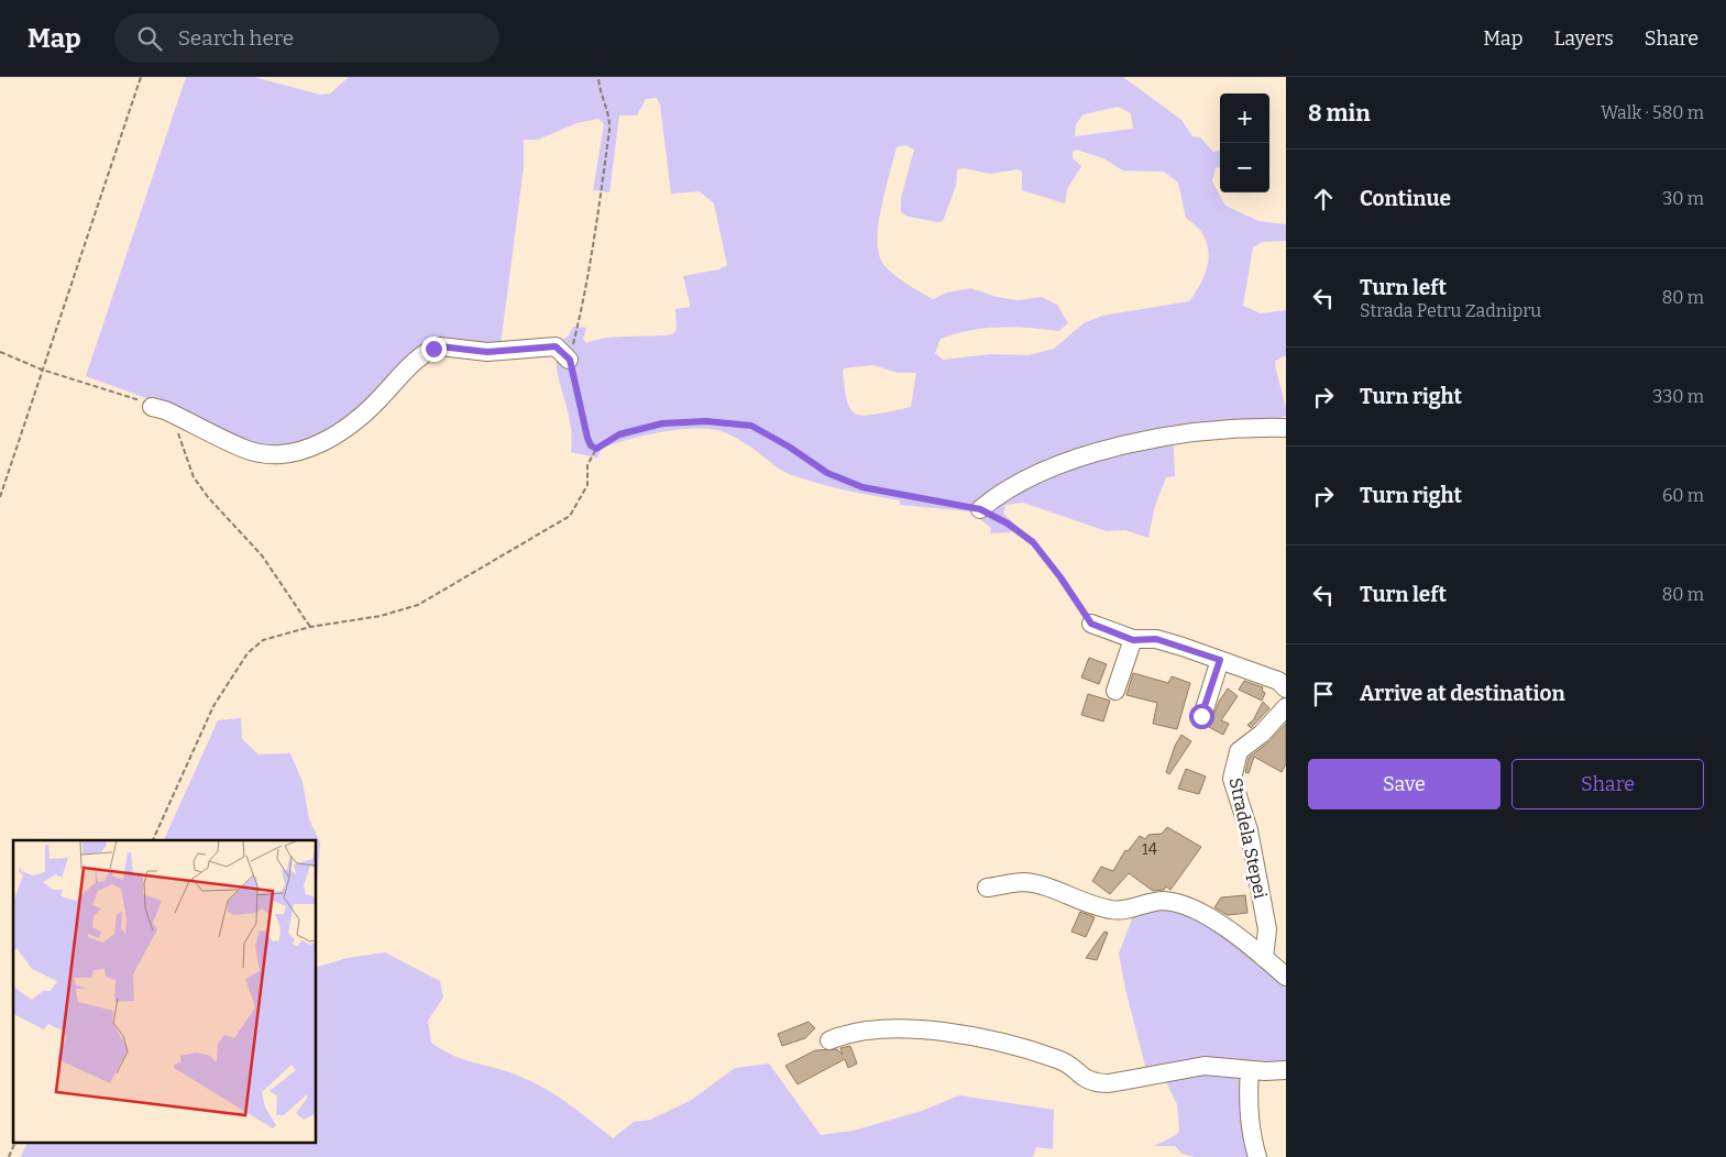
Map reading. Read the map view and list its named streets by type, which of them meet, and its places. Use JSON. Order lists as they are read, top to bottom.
{
  "streets": {
    "street": ["Stradela Stepei"]
  },
  "house_numbers": ["14"],
  "page": {
    "header": "Map",
    "search": "Search here",
    "nav": ["Map", "Layers", "Share"],
    "heading": ["8 min", "Walk · 580 m"],
    "map_buttons": ["+", "−"],
    "list": [
      ["Continue", "30 m"],
      ["Turn left", "Strada Petru Zadnipru", "80 m"],
      ["Turn right", "330 m"],
      ["Turn right", "60 m"],
      ["Turn left", "80 m"],
      "Arrive at destination"
    ],
    "buttons": ["Save", "Share"]
  }
}
